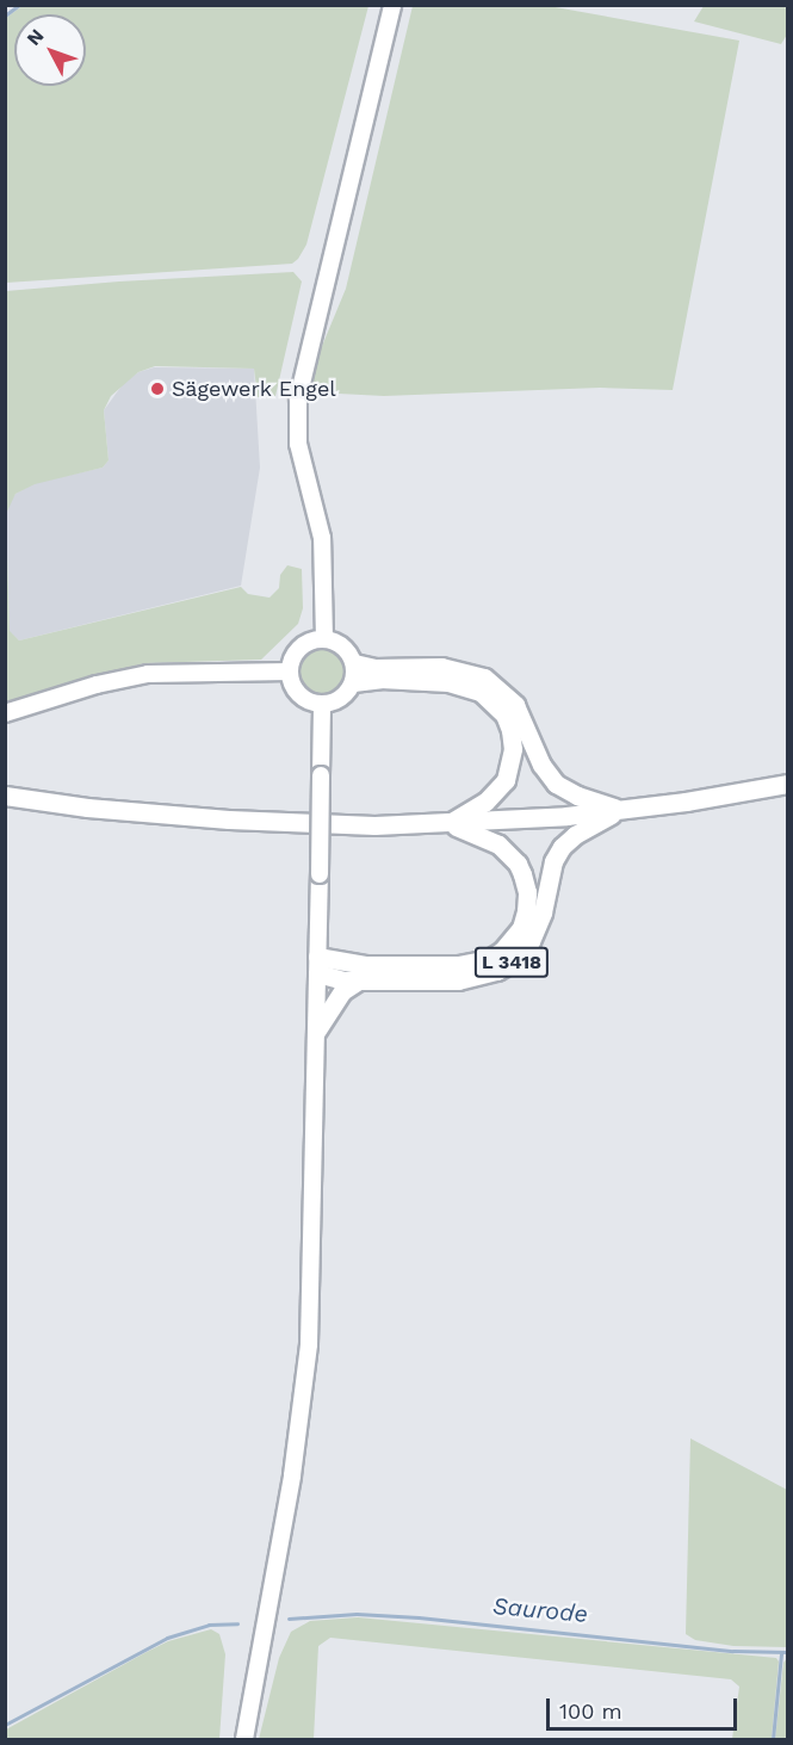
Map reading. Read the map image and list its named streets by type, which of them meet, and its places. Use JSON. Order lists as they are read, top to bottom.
{
  "streets": {
    "main road": ["L 3418"]
  },
  "water": ["Saurode"],
  "places": ["Sägewerk Engel"],
  "scale_bar": "100 m",
  "north": "top left"
}
